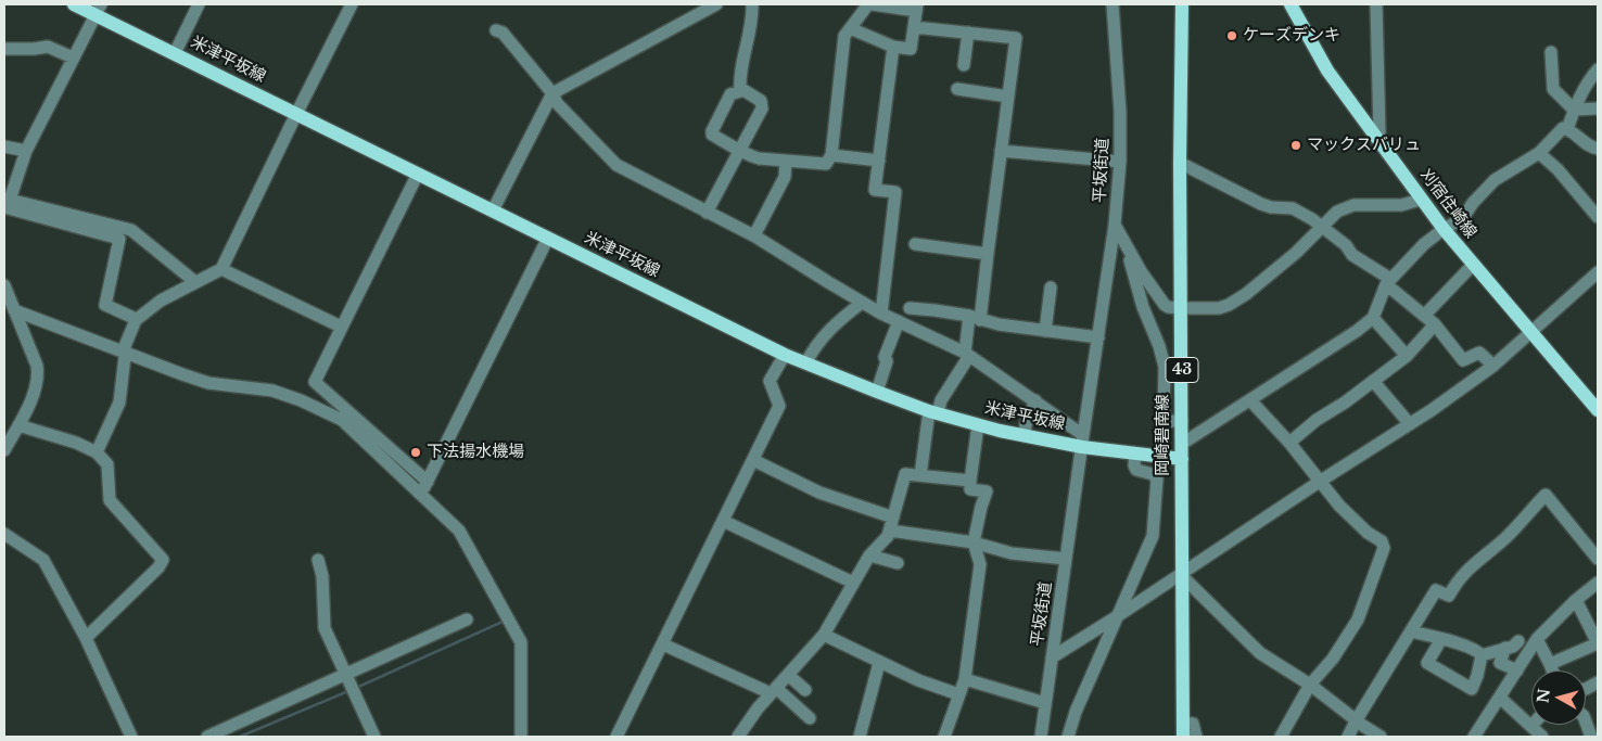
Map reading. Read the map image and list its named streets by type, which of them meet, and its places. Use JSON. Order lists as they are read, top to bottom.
{
  "streets": {
    "main road": [
      "米津平坂線",
      "刈宿住崎線",
      "43",
      "岡崎碧南線"
    ],
    "street": ["平坂街道"]
  },
  "crossings": [
    ["米津平坂線", "平坂街道"],
    ["米津平坂線", "岡崎碧南線"]
  ],
  "places": ["ケーズデンキ", "マックスバリュ", "下法揚水機場"],
  "north": "left"
}
